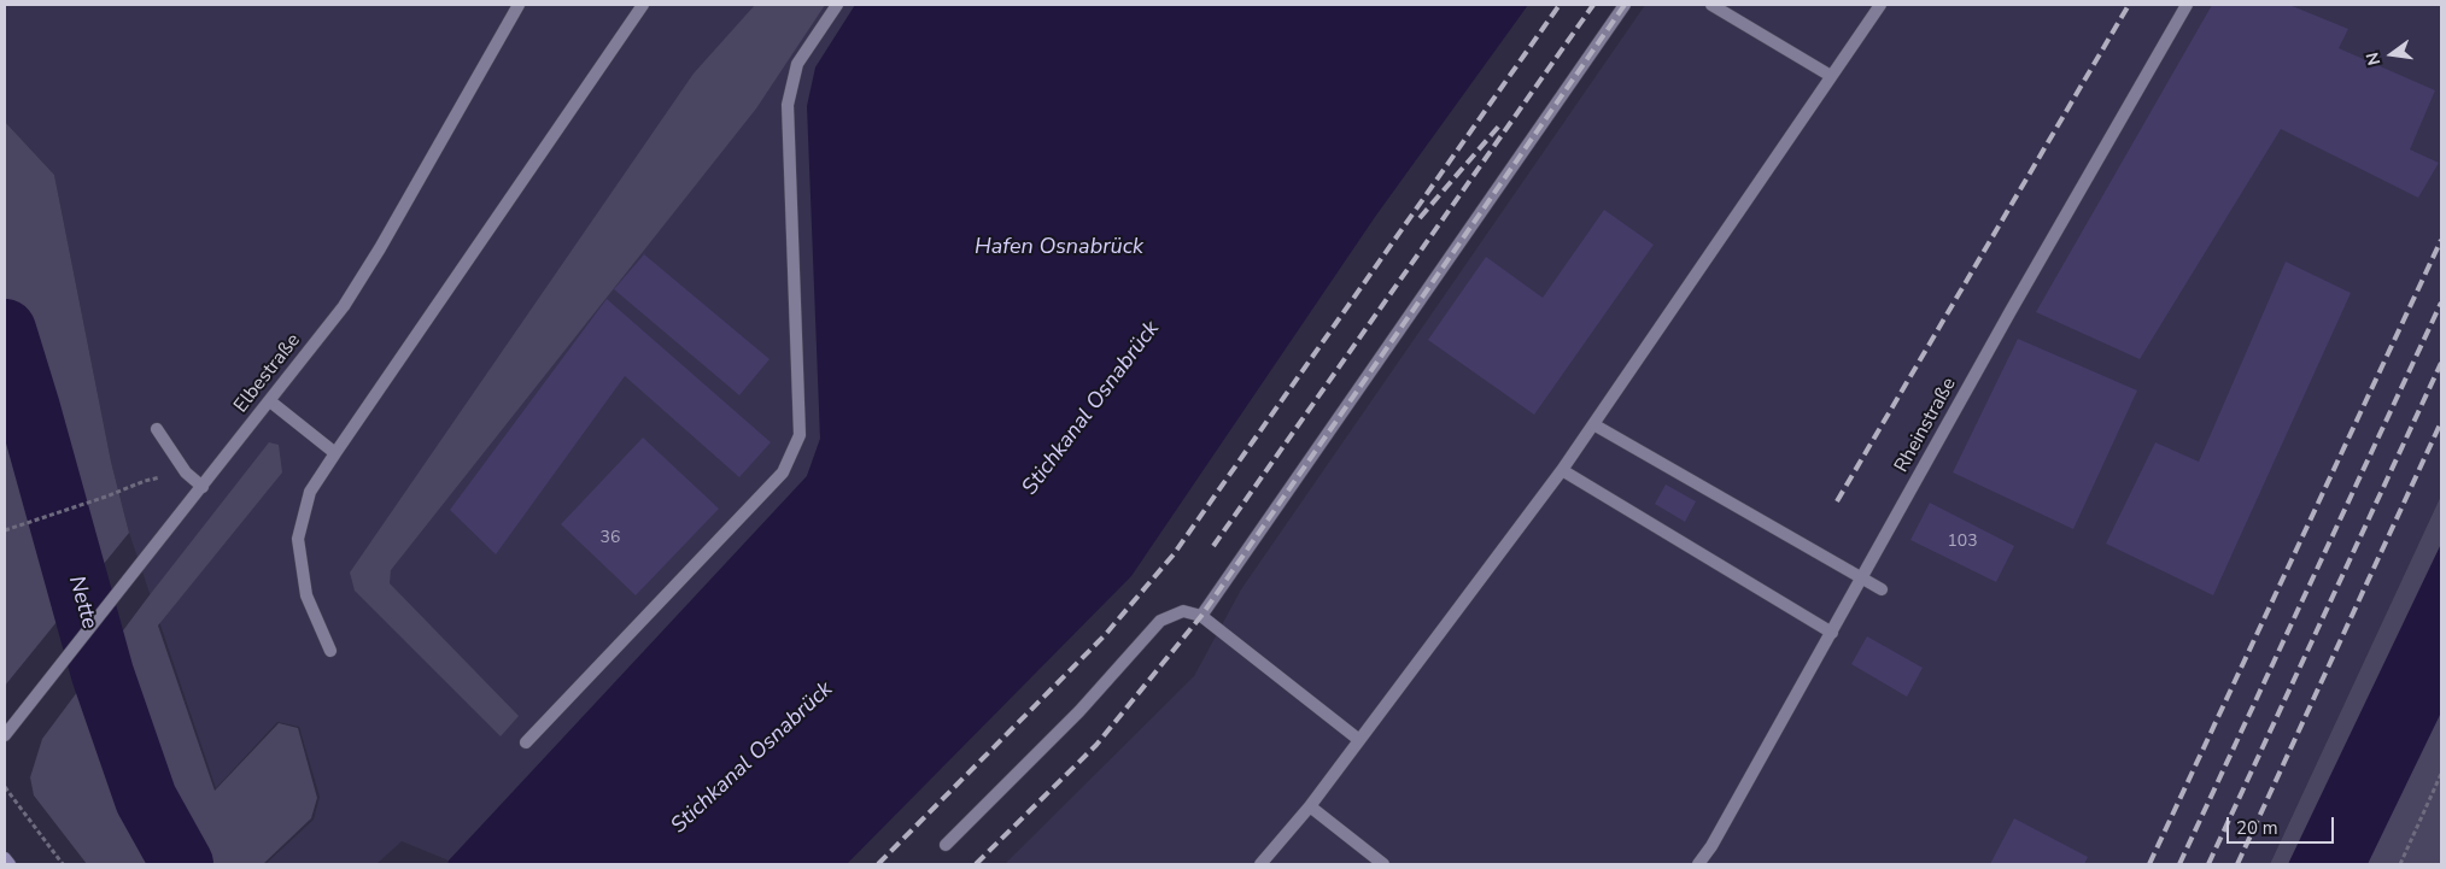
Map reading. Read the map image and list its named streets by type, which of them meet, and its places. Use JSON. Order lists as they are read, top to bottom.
{
  "streets": {
    "street": ["Elbestraße", "Rheinstraße"]
  },
  "water": ["Hafen Osnabrück", "Stichkanal Osnabrück", "Nette"],
  "house_numbers": ["36", "103"],
  "scale_bar": "20 m",
  "north": "left"
}
